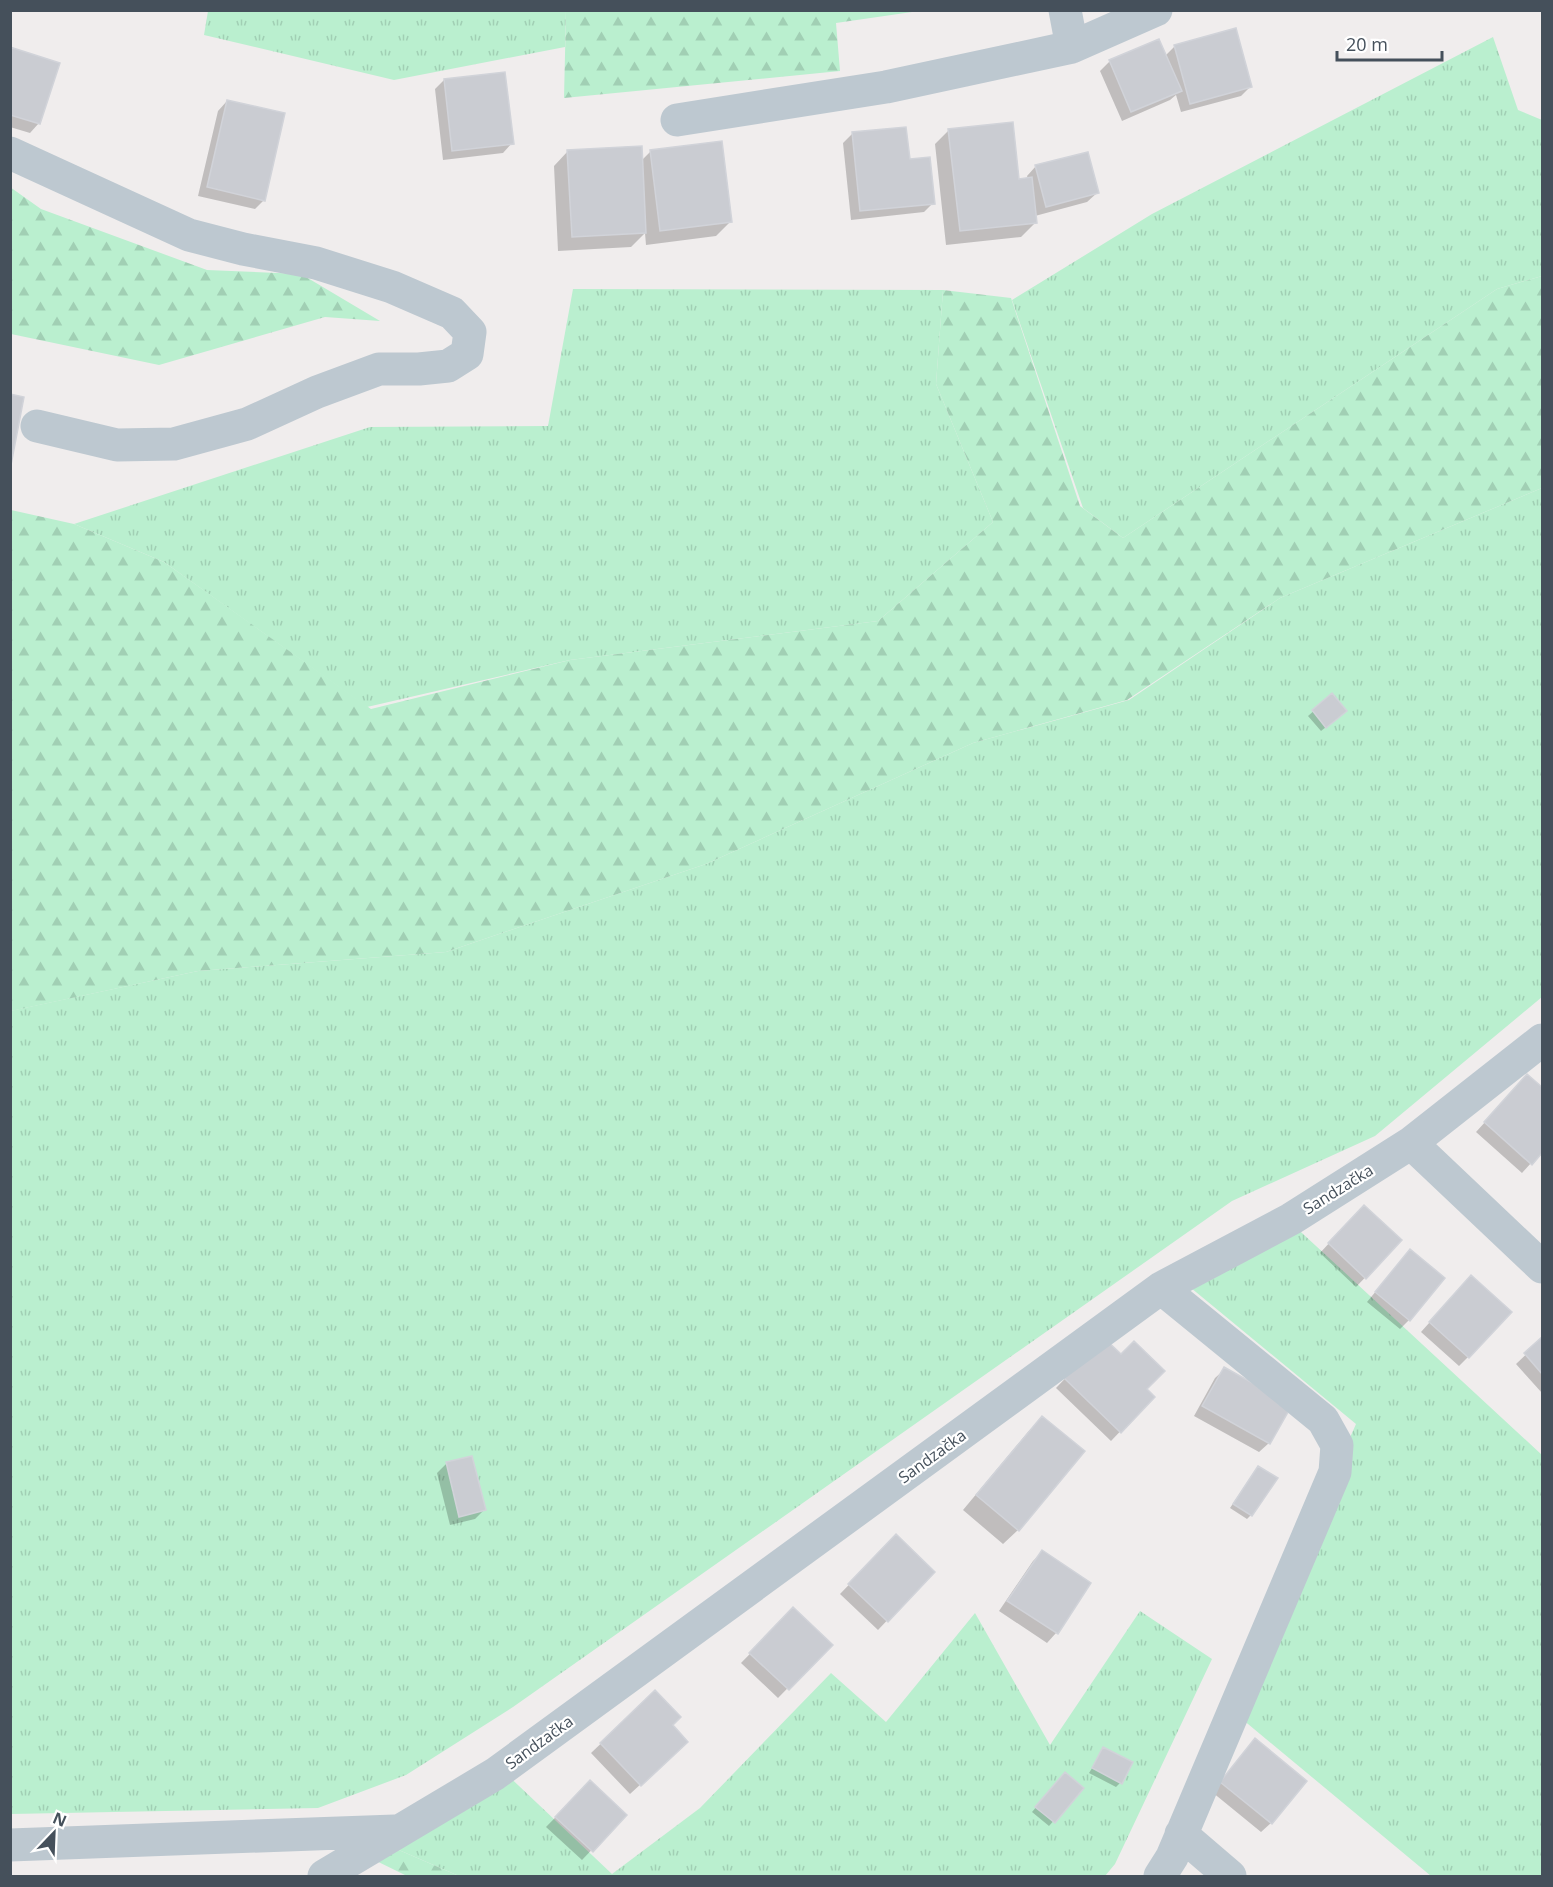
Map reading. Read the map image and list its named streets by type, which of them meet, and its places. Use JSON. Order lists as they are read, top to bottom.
{
  "streets": {
    "street": ["Sandzačka"]
  },
  "scale_bar": "20 m",
  "north": "top right"
}
